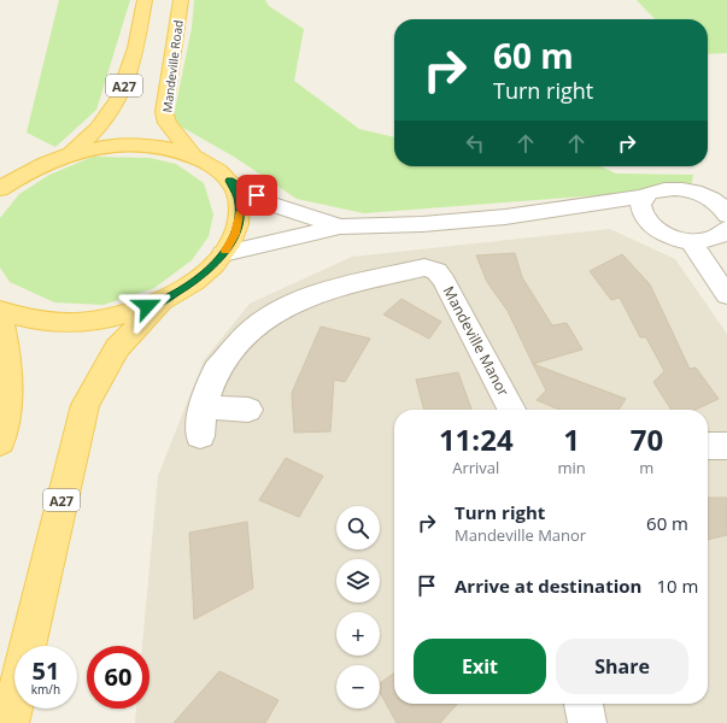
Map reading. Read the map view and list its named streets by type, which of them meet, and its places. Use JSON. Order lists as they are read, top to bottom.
{
  "streets": {
    "main road": ["Mandeville Road", "A27"],
    "street": ["Mandeville Manor"]
  },
  "crossings": [
    ["Mandeville Road", "A27"]
  ],
  "page": {
    "turn": ["60 m", "Turn right"],
    "eta": [
      "11:24",
      "Arrival",
      "1",
      "min",
      "70",
      "m"
    ],
    "list": [
      {
        "name": "Turn right",
        "note": "Mandeville Manor",
        "value": "60 m"
      },
      {
        "name": "Arrive at destination",
        "value": "10 m"
      }
    ],
    "map_buttons": ["+", "−"],
    "buttons": ["Exit", "Share"],
    "speed": "51 km/h",
    "limit": "60"
  }
}
